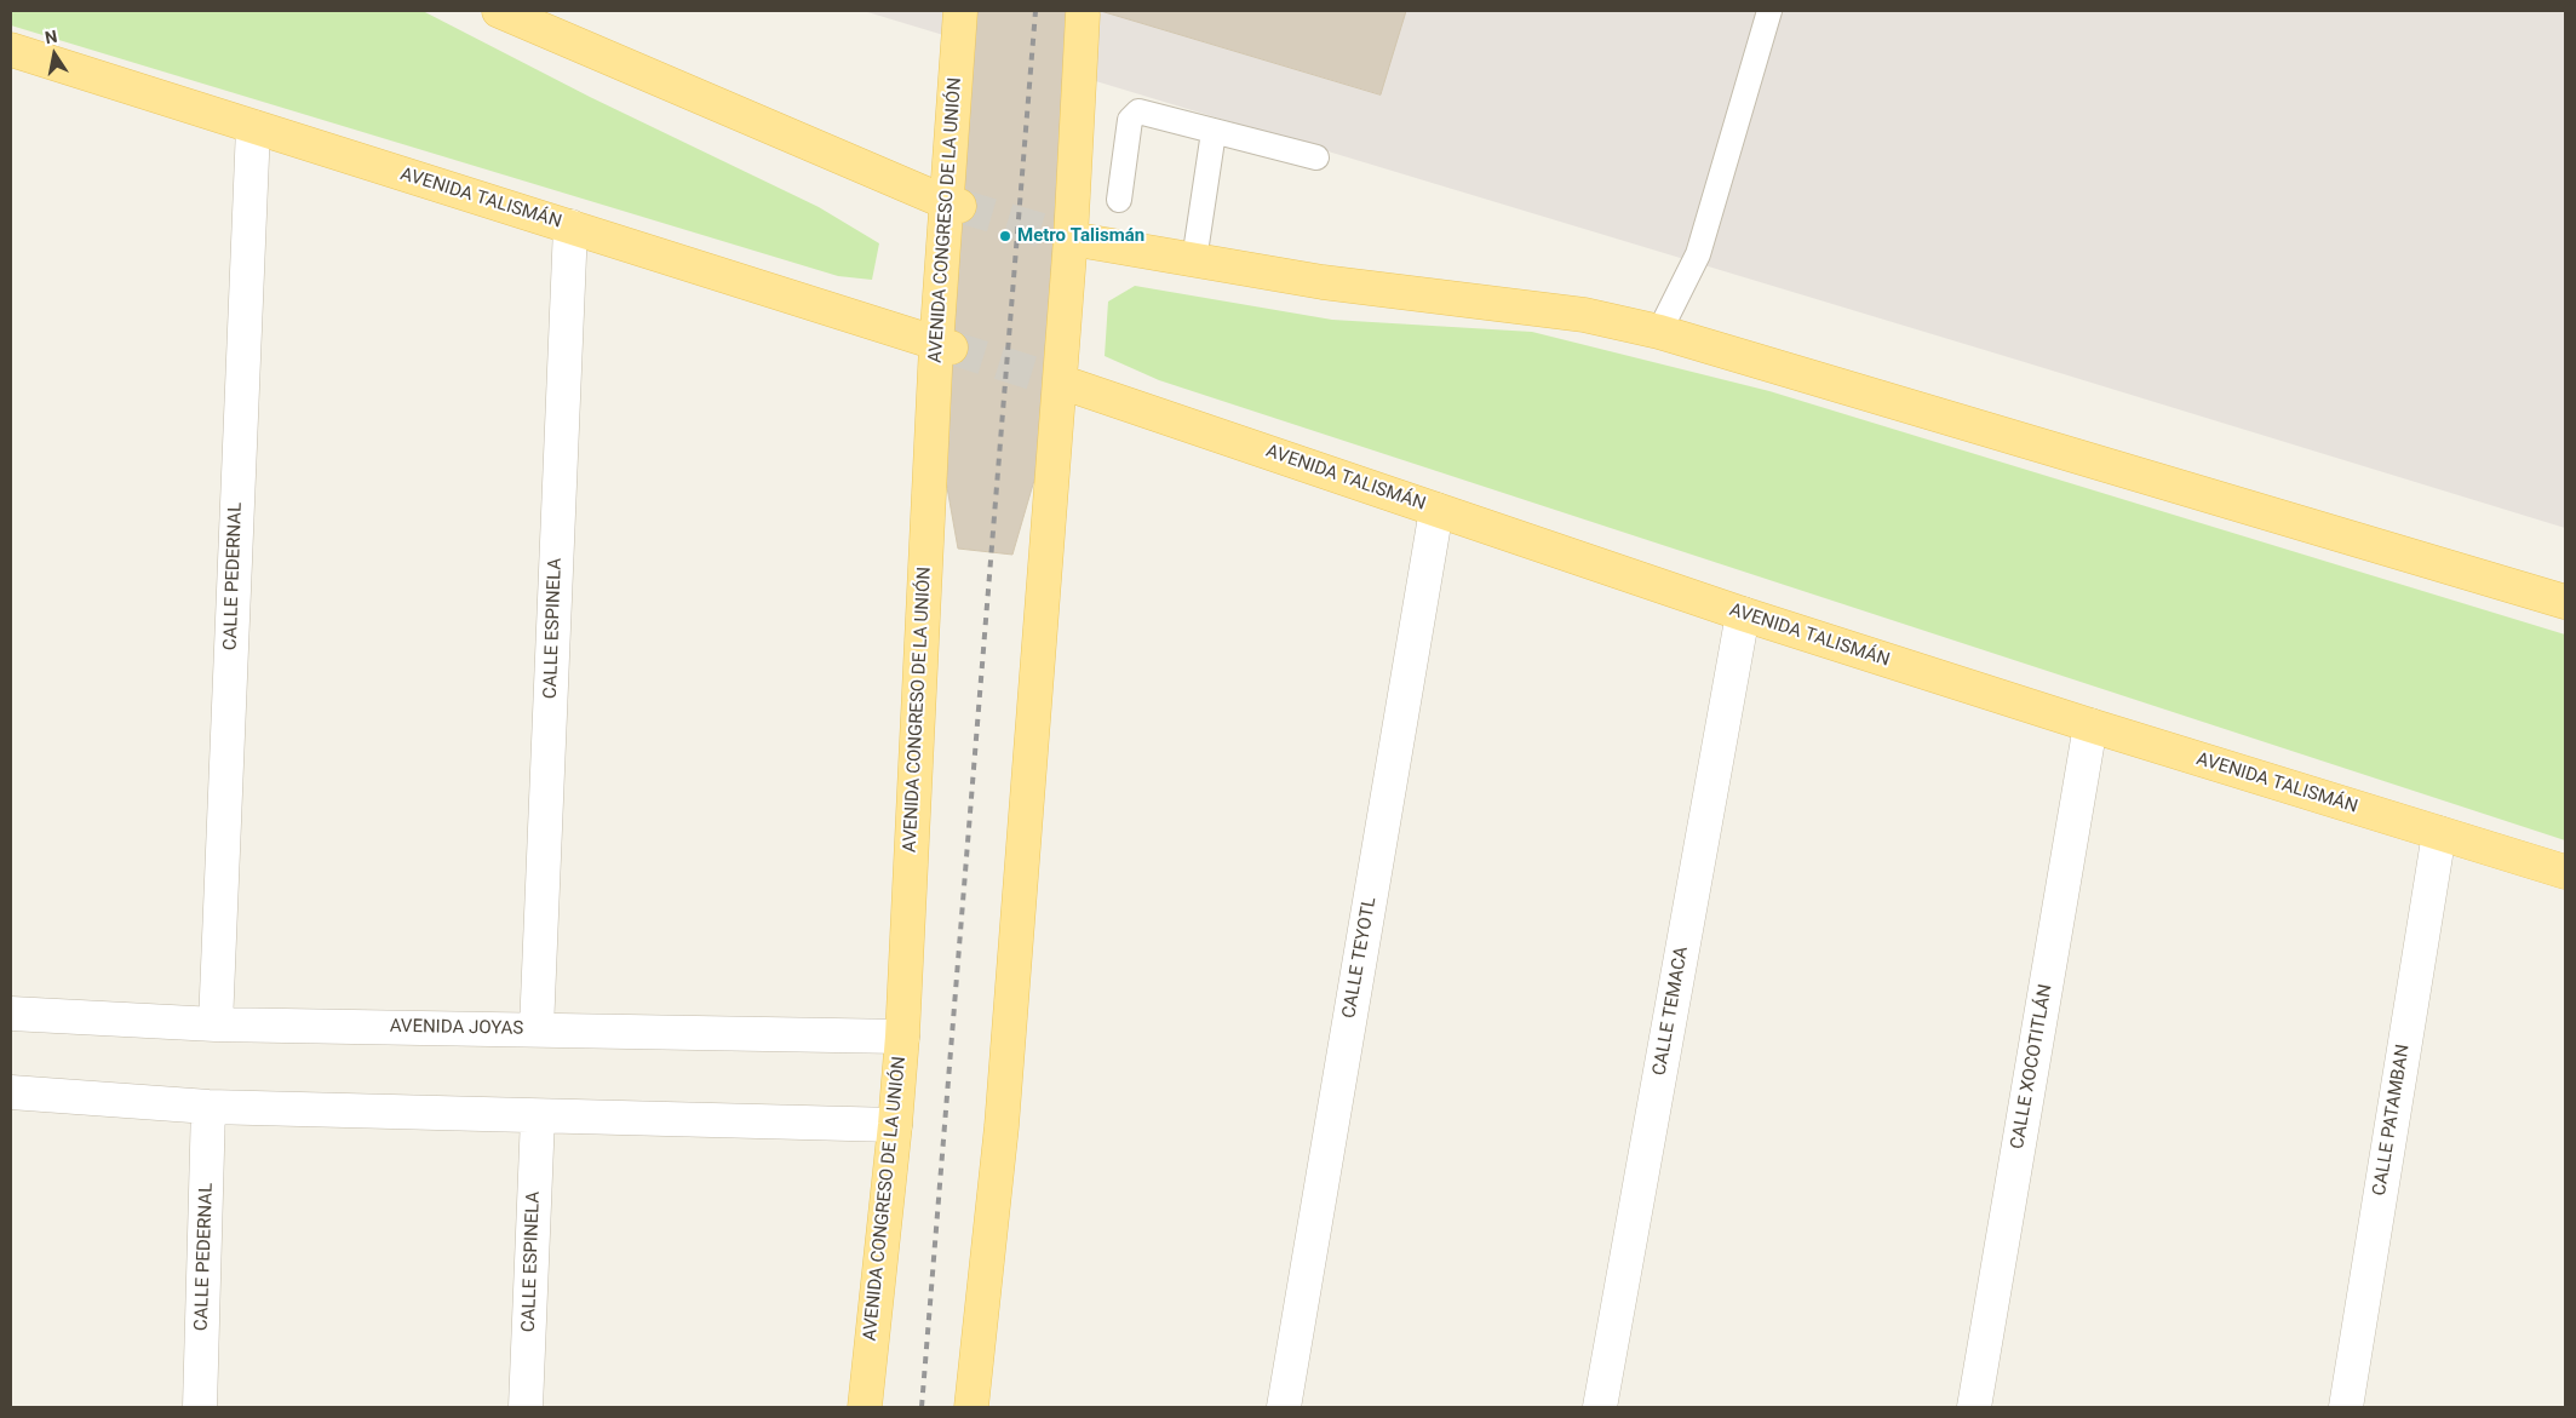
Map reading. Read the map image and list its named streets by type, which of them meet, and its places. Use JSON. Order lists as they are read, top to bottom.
{
  "streets": {
    "main road": ["AVENIDA TALISMÁN", "AVENIDA CONGRESO DE LA UNIÓN"],
    "street": [
      "CALLE PEDERNAL",
      "CALLE ESPINELA",
      "CALLE TEYOTL",
      "CALLE TEMACA",
      "AVENIDA JOYAS",
      "CALLE XOCOTITLÁN",
      "CALLE PATAMBAN"
    ]
  },
  "crossings": [
    ["AVENIDA TALISMÁN", "AVENIDA CONGRESO DE LA UNIÓN"],
    ["AVENIDA TALISMÁN", "CALLE PEDERNAL"],
    ["AVENIDA TALISMÁN", "CALLE ESPINELA"],
    ["AVENIDA TALISMÁN", "CALLE TEYOTL"],
    ["AVENIDA TALISMÁN", "CALLE TEMACA"],
    ["AVENIDA TALISMÁN", "CALLE XOCOTITLÁN"],
    ["AVENIDA TALISMÁN", "CALLE PATAMBAN"],
    ["AVENIDA CONGRESO DE LA UNIÓN", "AVENIDA JOYAS"],
    ["CALLE PEDERNAL", "AVENIDA JOYAS"],
    ["CALLE ESPINELA", "AVENIDA JOYAS"]
  ],
  "places": ["Metro Talismán"],
  "north": "top"
}
